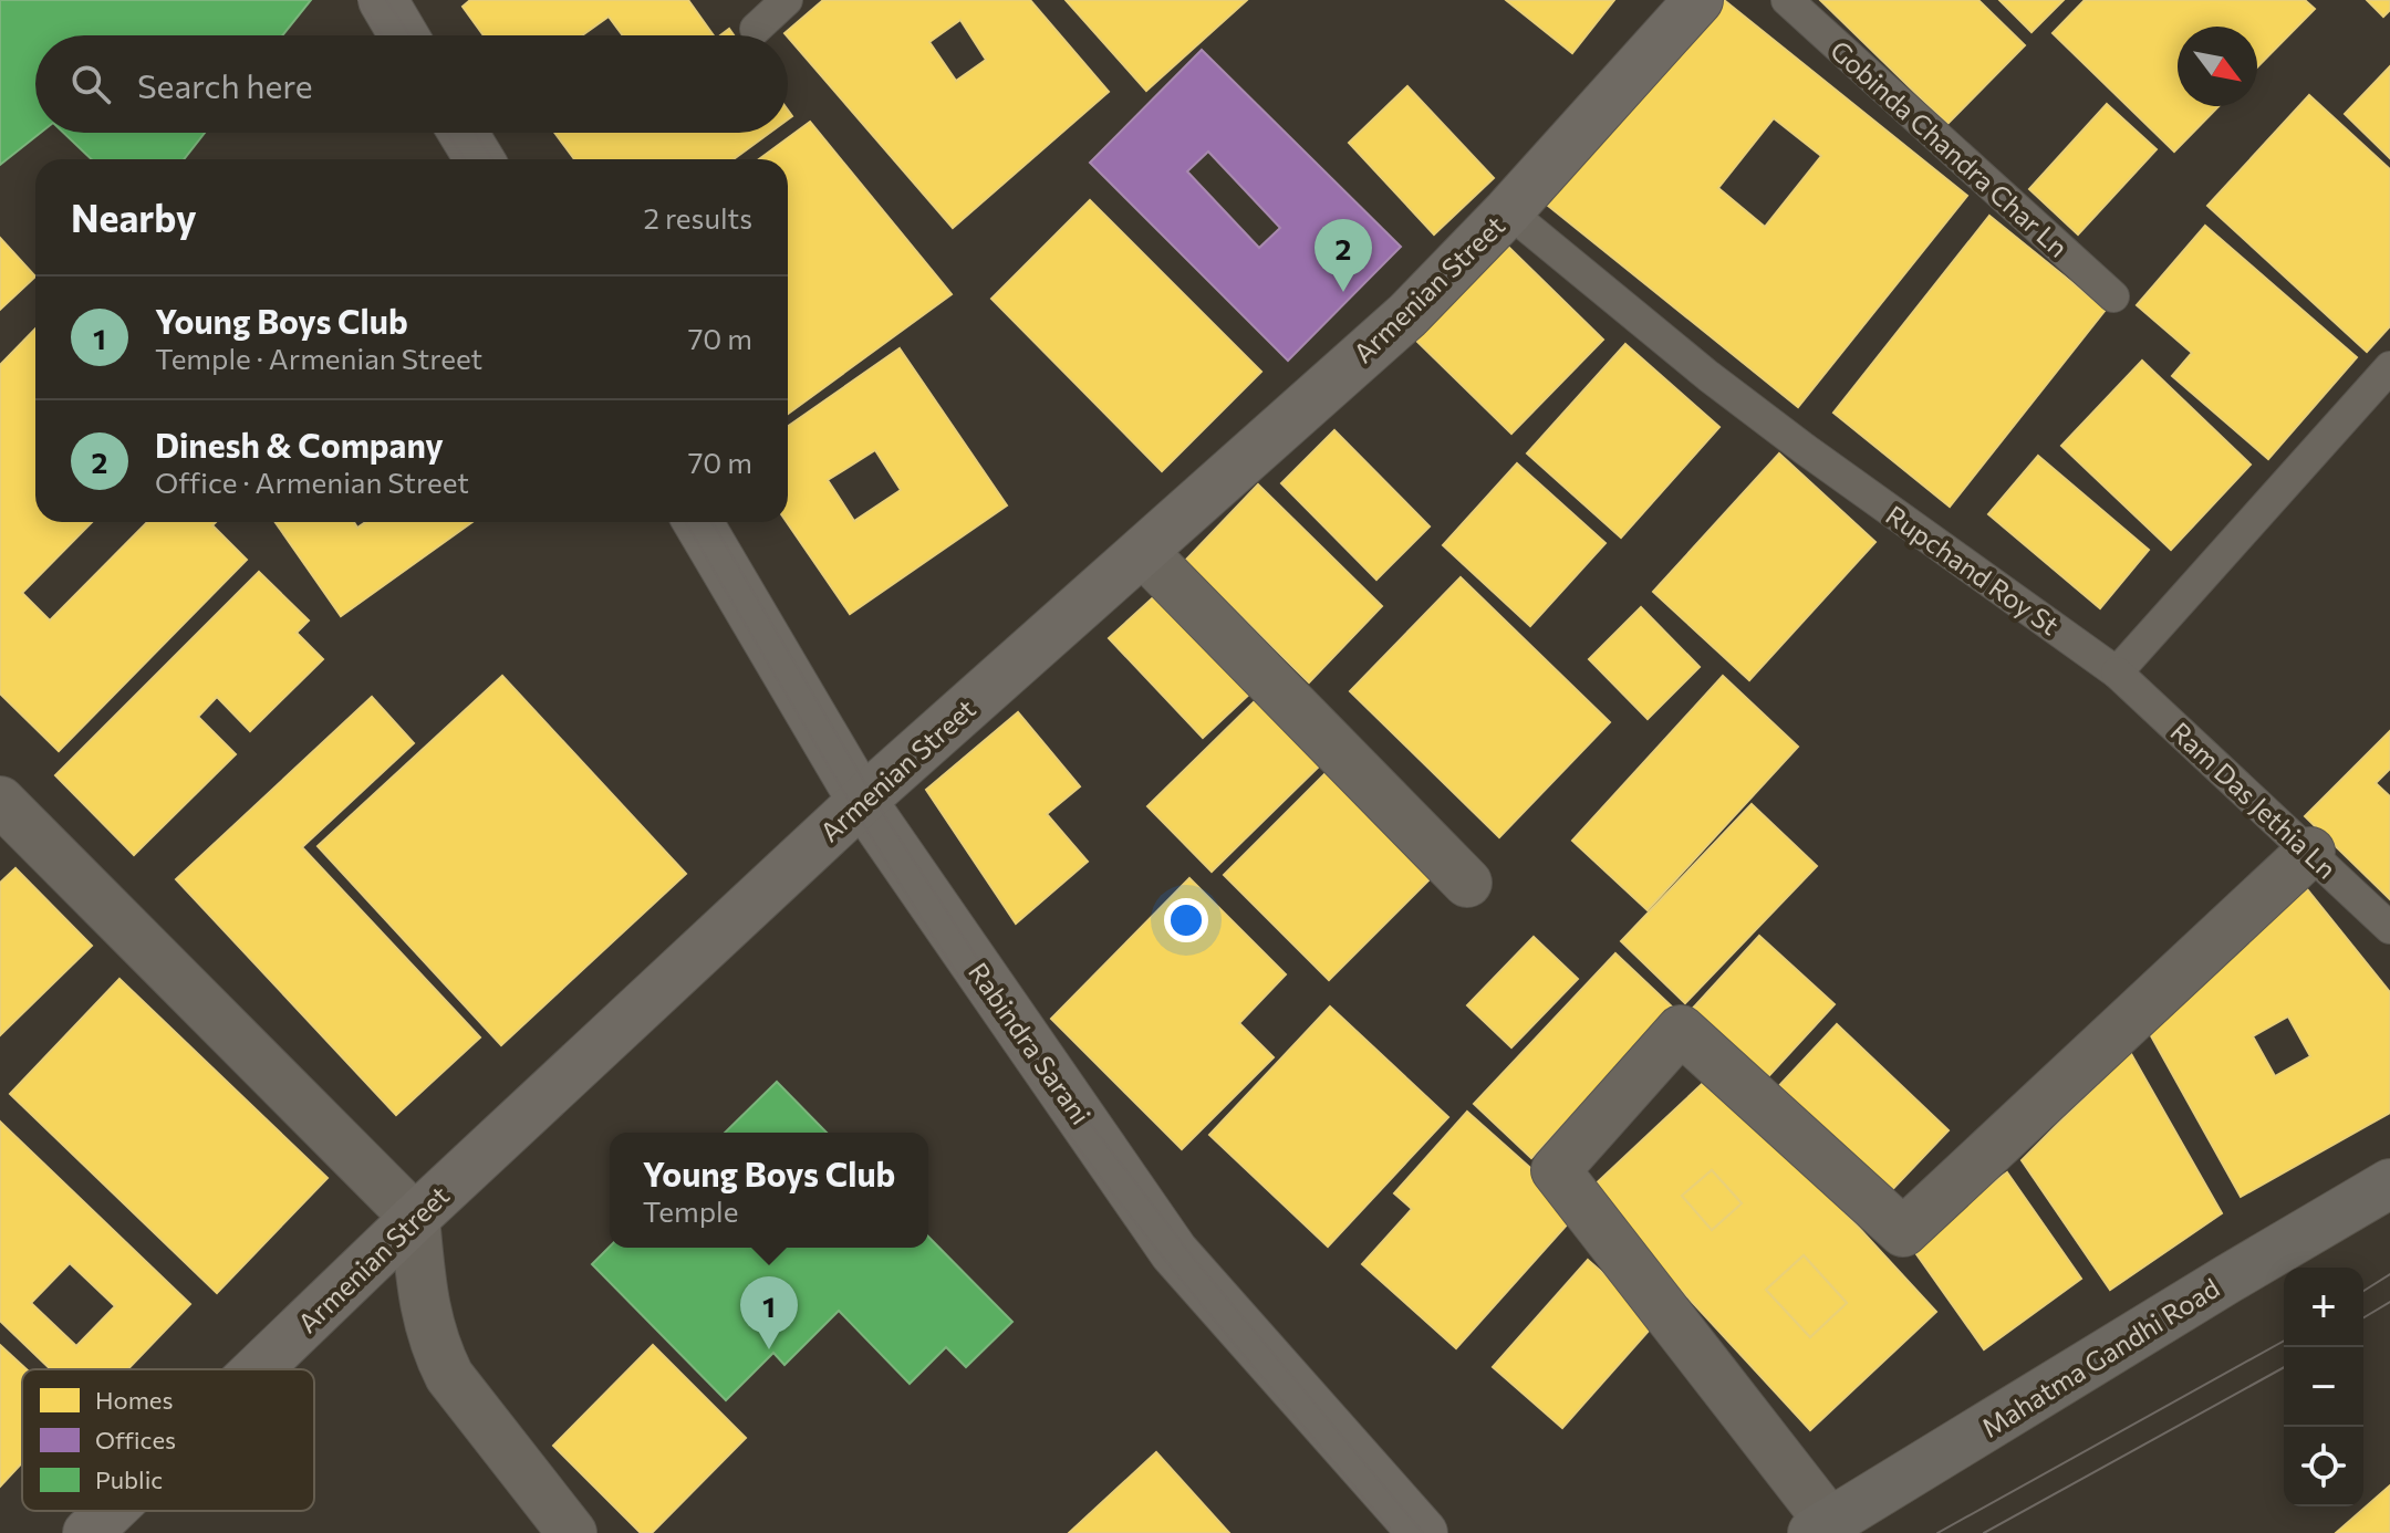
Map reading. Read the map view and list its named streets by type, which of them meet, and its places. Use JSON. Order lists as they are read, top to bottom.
{
  "streets": {
    "main road": ["Mahatma Gandhi Road"],
    "street": ["Armenian Street", "Rabindra Sarani"],
    "lane": ["Gobinda Chandra Char Ln", "Rupchand Roy St", "Ram Das Jethia Ln"]
  },
  "crossings": [
    ["Armenian Street", "Rupchand Roy St"],
    ["Armenian Street", "Rabindra Sarani"],
    ["Rupchand Roy St", "Ram Das Jethia Ln"]
  ],
  "legend": ["Homes", "Offices", "Public"],
  "north": "bottom right",
  "page": {
    "search": "Search here",
    "heading": ["Nearby", "2 results"],
    "pins": ["2", "1"],
    "list": [
      {
        "mark": "1",
        "name": "Young Boys Club",
        "note": "Temple · Armenian Street",
        "value": "70 m"
      },
      {
        "mark": "2",
        "name": "Dinesh & Company",
        "note": "Office · Armenian Street",
        "value": "70 m"
      }
    ],
    "popup": ["Young Boys Club", "Temple"],
    "map_buttons": ["+", "−"]
  }
}
